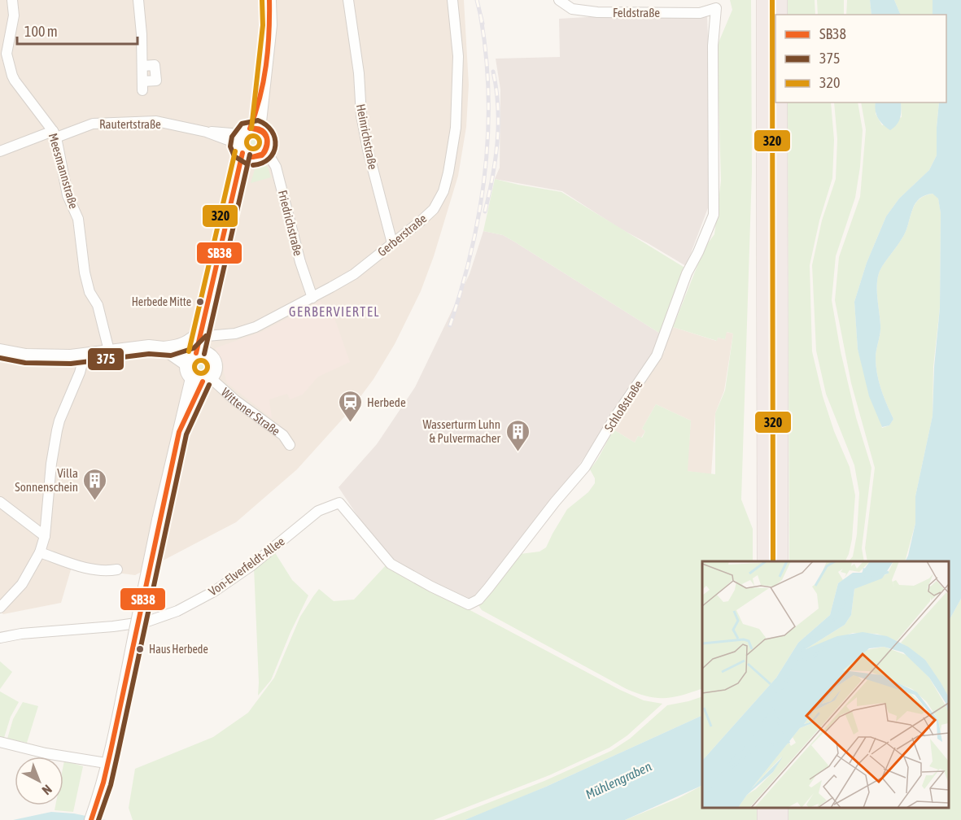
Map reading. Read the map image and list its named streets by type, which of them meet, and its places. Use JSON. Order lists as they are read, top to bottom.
{
  "streets": {
    "street": [
      "Feldstraße",
      "Rautertstraße",
      "Heinrichstraße",
      "Meesmannstraße",
      "Friedrichstraße",
      "Gerberstraße",
      "Schloßstraße",
      "Wittener Straße",
      "Von-Elverfeldt-Allee"
    ]
  },
  "crossings": [
    ["Feldstraße", "Schloßstraße"],
    ["Rautertstraße", "Meesmannstraße"],
    ["Heinrichstraße", "Gerberstraße"],
    ["Friedrichstraße", "Gerberstraße"],
    ["Schloßstraße", "Von-Elverfeldt-Allee"]
  ],
  "districts": ["GERBERVIERTEL"],
  "water": ["Mühlengraben"],
  "places": {
    "other": ["Herbede Mitte", "Haus Herbede"],
    "station": ["Herbede"],
    "building": ["Wasserturm Luhn & Pulvermacher", "Villa Sonnenschein"]
  },
  "lines": ["transit line SB38", "transit line 320", "transit line 375"],
  "legend": ["SB38", "375", "320"],
  "scale_bar": "100 m",
  "north": "bottom right"
}
